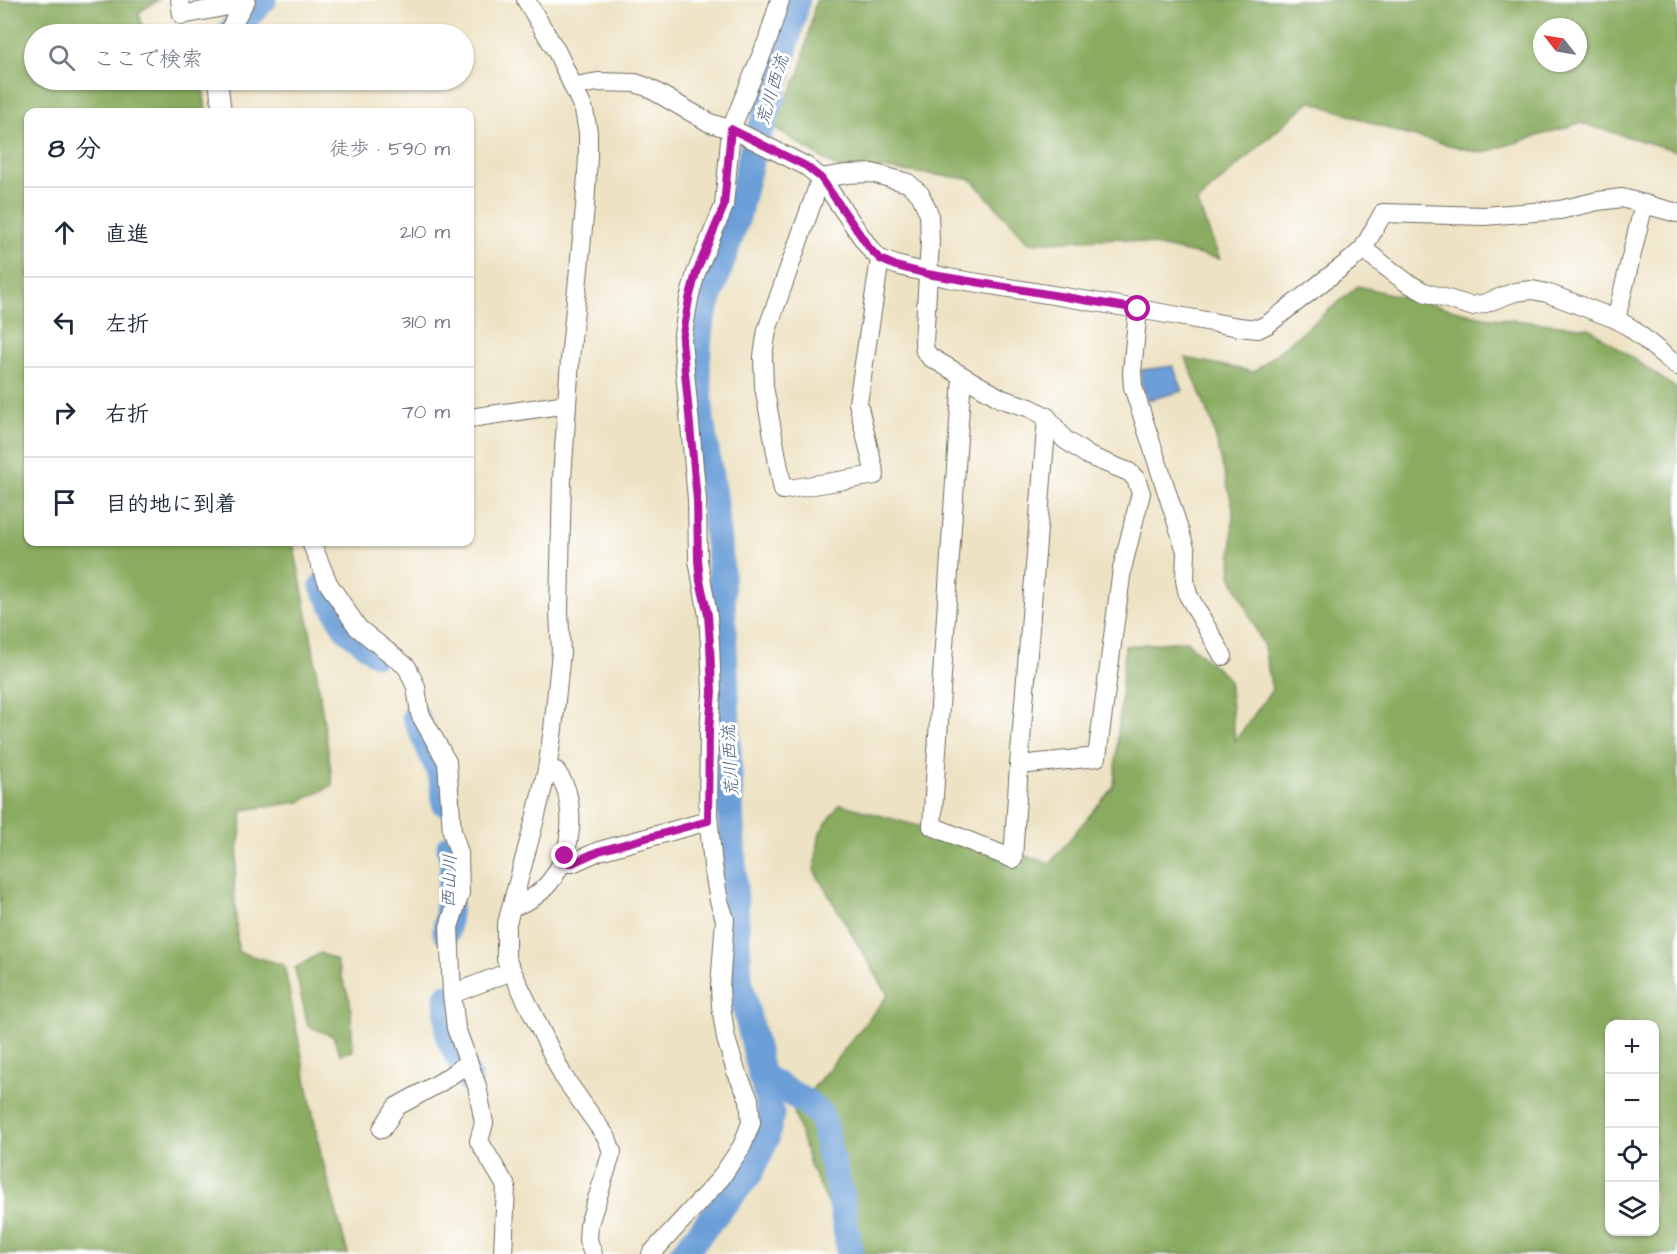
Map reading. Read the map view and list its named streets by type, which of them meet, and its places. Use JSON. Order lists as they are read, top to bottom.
{
  "water": ["荒川西流", "西山川"],
  "north": "top left",
  "page": {
    "search": "ここで検索",
    "heading": ["8 分", "徒歩 · 590 m"],
    "list": [
      ["直進", "210 m"],
      ["左折", "310 m"],
      ["右折", "70 m"],
      "目的地に到着"
    ],
    "map_buttons": ["+", "−"]
  }
}
